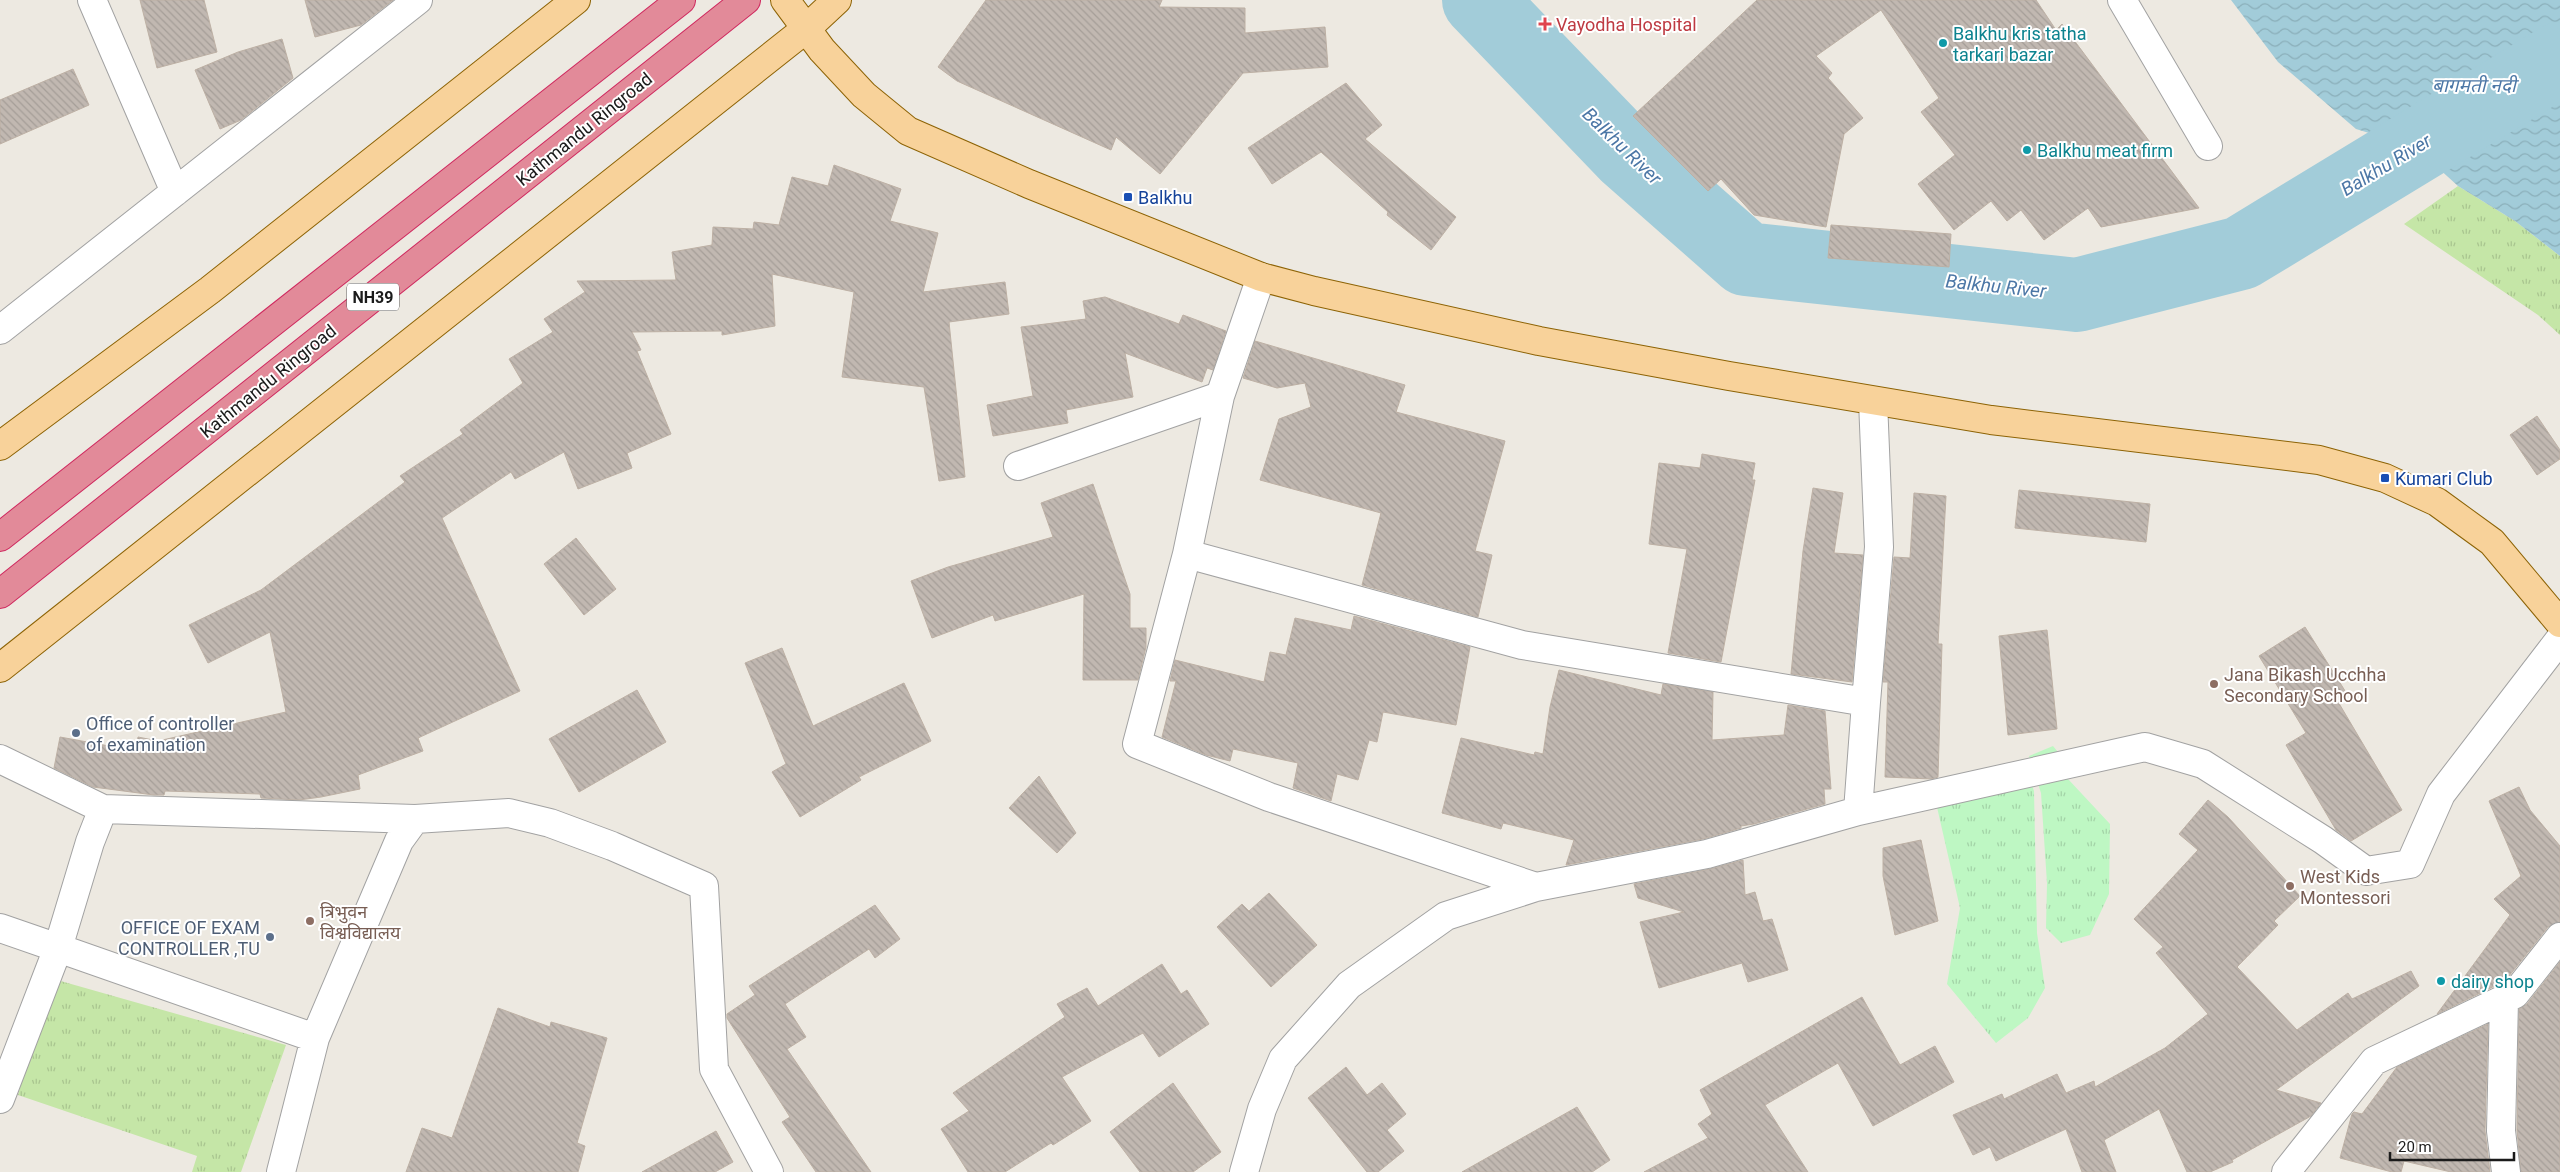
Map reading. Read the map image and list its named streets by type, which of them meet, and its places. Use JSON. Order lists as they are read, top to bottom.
{
  "streets": {
    "highway": ["Kathmandu Ringroad", "NH39"]
  },
  "water": ["बागमती नदी", "Balkhu River"],
  "places": {
    "health": ["Vayodha Hospital"],
    "other": [
      "Balkhu kris tatha tarkari bazar",
      "Balkhu meat firm",
      "Jana Bikash Ucchha Secondary School",
      "Office of controller of examination",
      "West Kids Montessori",
      "त्रिभुवन विश्वविद्यालय",
      "OFFICE OF EXAM CONTROLLER ,TU",
      "dairy shop"
    ],
    "transit": ["Balkhu", "Kumari Club"]
  },
  "scale_bar": "20 m"
}
